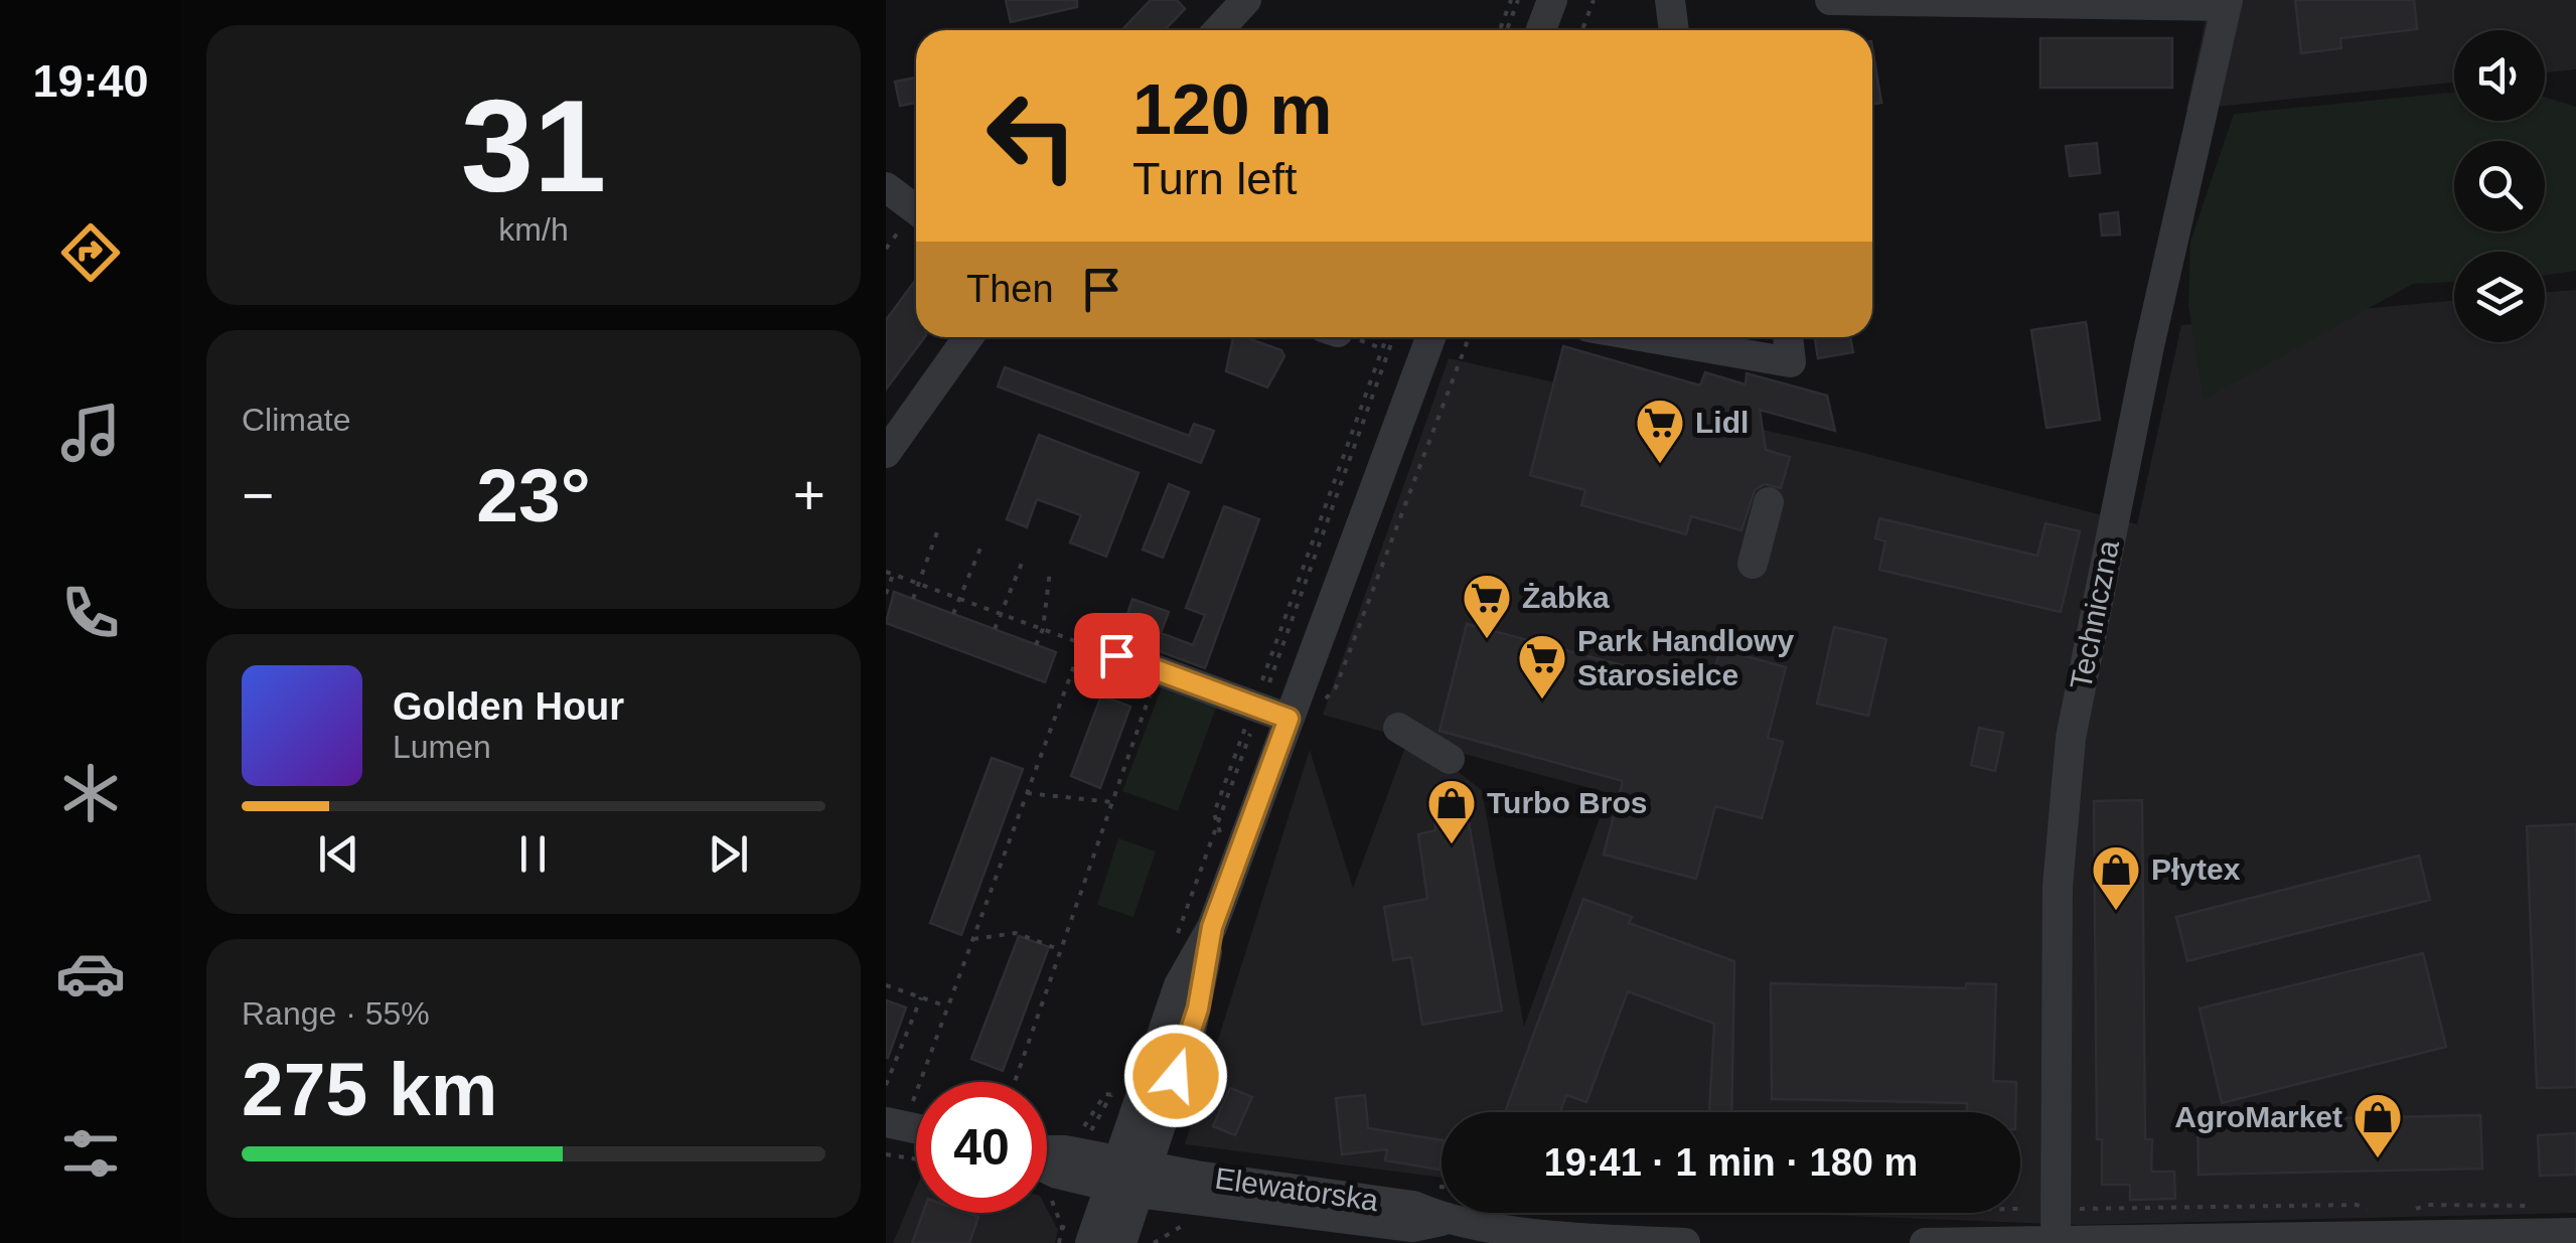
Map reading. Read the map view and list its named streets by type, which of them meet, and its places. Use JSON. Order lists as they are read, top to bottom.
{
  "streets": {
    "street": ["Techniczna", "Elewatorska"]
  },
  "places": {
    "supermarket": ["Lidl", "Żabka", "Park Handlowy Starosielce"],
    "shop": ["Turbo Bros", "Płytex", "AgroMarket"]
  },
  "page": {
    "tabs": "19:40",
    "tile": [
      ["31", "km/h"],
      "Climate",
      ["Range · 55%", "275 km"]
    ],
    "turn": ["120 m", "Turn left"],
    "then": "Then",
    "heat": ["−", "23°", "+"],
    "song": ["Golden Hour", "Lumen"],
    "limit": "40",
    "trip": "19:41 · 1 min · 180 m"
  }
}
